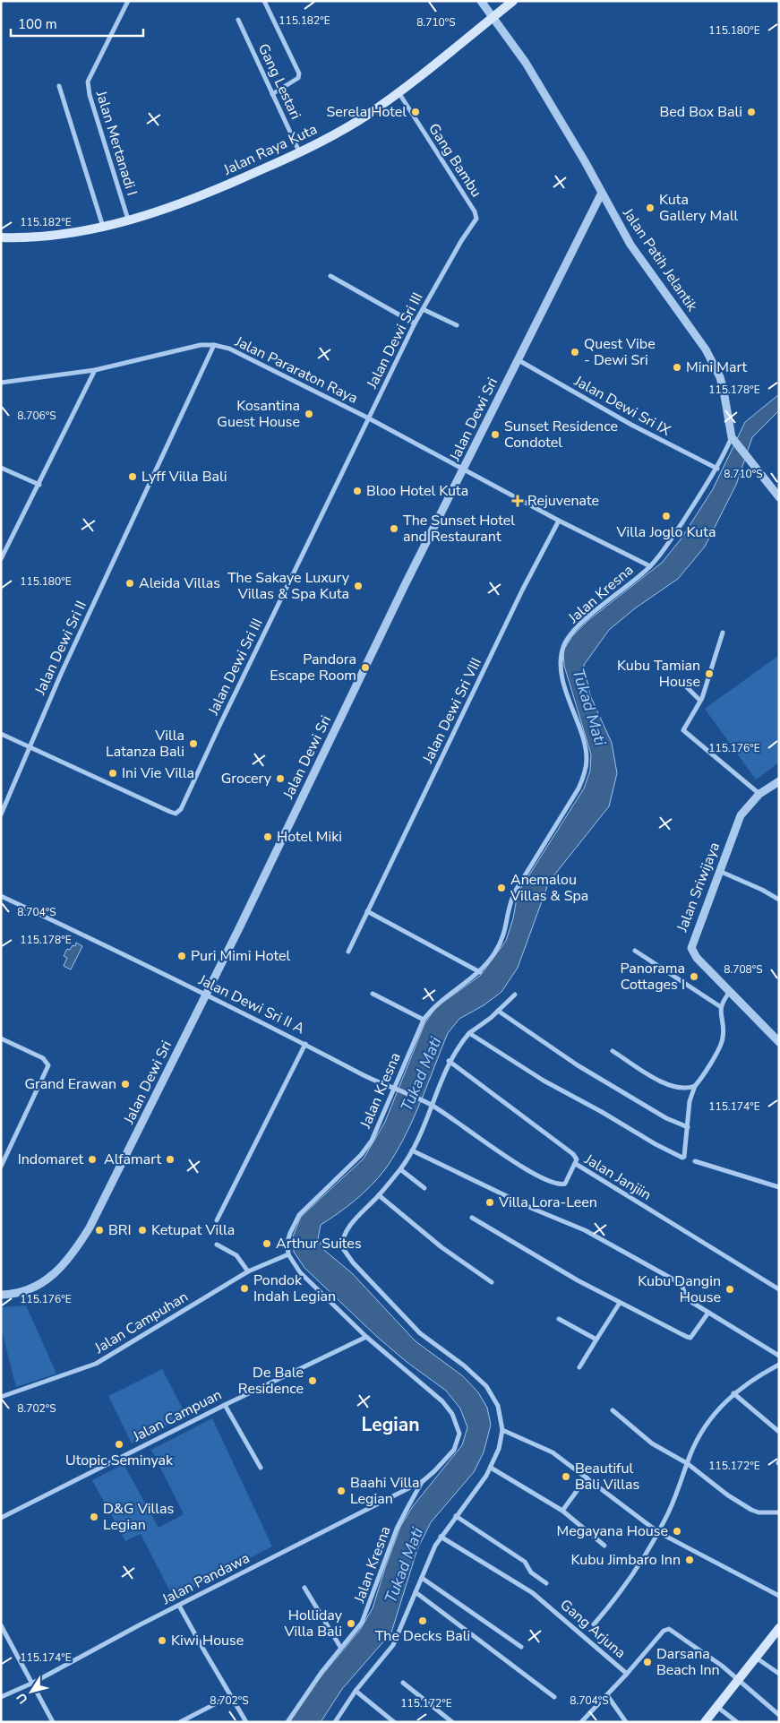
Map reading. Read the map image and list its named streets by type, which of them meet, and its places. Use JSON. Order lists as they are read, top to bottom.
{
  "streets": {
    "main road": ["Jalan Raya Kuta"],
    "street": [
      "Gang Lestari",
      "Jalan Mertanadi I",
      "Gang Bambu",
      "Jalan Patih Jelantik",
      "Jalan Dewi Sri III",
      "Jalan Pararaton Raya",
      "Jalan Dewi Sri IX",
      "Jalan Dewi Sri",
      "Jalan Kresna",
      "Jalan Dewi Sri II",
      "Jalan Dewi Sri VIII",
      "Jalan Sriwijaya",
      "Jalan Dewi Sri II A",
      "Jalan Janjiin",
      "Jalan Campuhan",
      "Jalan Campuan",
      "Jalan Pandawa",
      "Gang Arjuna"
    ]
  },
  "crossings": [
    ["Gang Lestari", "Jalan Raya Kuta"],
    ["Jalan Mertanadi I", "Jalan Raya Kuta"],
    ["Jalan Raya Kuta", "Gang Bambu"],
    ["Jalan Raya Kuta", "Jalan Patih Jelantik"],
    ["Gang Bambu", "Jalan Dewi Sri III"],
    ["Jalan Patih Jelantik", "Jalan Dewi Sri"],
    ["Jalan Patih Jelantik", "Jalan Kresna"],
    ["Jalan Dewi Sri III", "Jalan Pararaton Raya"],
    ["Jalan Dewi Sri III", "Jalan Dewi Sri II"],
    ["Jalan Pararaton Raya", "Jalan Dewi Sri"],
    ["Jalan Pararaton Raya", "Jalan Kresna"],
    ["Jalan Pararaton Raya", "Jalan Dewi Sri II"],
    ["Jalan Pararaton Raya", "Jalan Dewi Sri VIII"],
    ["Jalan Dewi Sri IX", "Jalan Dewi Sri"],
    ["Jalan Dewi Sri IX", "Jalan Kresna"],
    ["Jalan Dewi Sri", "Jalan Dewi Sri II A"],
    ["Jalan Kresna", "Jalan Dewi Sri II A"],
    ["Jalan Kresna", "Jalan Campuhan"],
    ["Jalan Kresna", "Jalan Campuan"],
    ["Jalan Kresna", "Jalan Pandawa"],
    ["Jalan Dewi Sri II A", "Jalan Janjiin"]
  ],
  "districts": ["Legian"],
  "water": ["Tukad Mati"],
  "places": {
    "other": [
      "Serela Hotel",
      "Bed Box Bali",
      "Kuta Gallery Mall",
      "Quest Vibe - Dewi Sri",
      "Mini Mart",
      "Kosantina Guest House",
      "Sunset Residence Condotel",
      "Lyff Villa Bali",
      "Bloo Hotel Kuta",
      "Villa Joglo Kuta",
      "The Sunset Hotel and Restaurant",
      "Aleida Villas",
      "The Sakaye Luxury Villas & Spa Kuta",
      "Pandora Escape Room",
      "Kubu Tamian House",
      "Villa Latanza Bali",
      "Ini Vie Villa",
      "Grocery",
      "Hotel Miki",
      "Anemalou Villas & Spa",
      "Puri Mimi Hotel",
      "Panorama Cottages I",
      "Grand Erawan",
      "Indomaret",
      "Alfamart",
      "Villa Lora-Leen",
      "BRI",
      "Ketupat Villa",
      "Arthur Suites",
      "Pondok Indah Legian",
      "Kubu Dangin House",
      "De Bale Residence",
      "Utopic Seminyak",
      "Beautiful Bali Villas",
      "Baahi Villa Legian",
      "D&G Villas Legian",
      "Megayana House",
      "Kubu Jimbaro Inn",
      "The Decks Bali",
      "Holliday Villa Bali",
      "Kiwi House",
      "Darsana Beach Inn"
    ],
    "health": ["Rejuvenate"]
  },
  "scale_bar": "100 m",
  "north": "bottom left",
  "coordinates": [
    "115.182°E",
    "8.710°S",
    "115.180°E",
    "115.178°E",
    "8.706°S",
    "115.176°E",
    "8.704°S",
    "8.708°S",
    "115.174°E",
    "8.702°S",
    "115.172°E"
  ]
}
